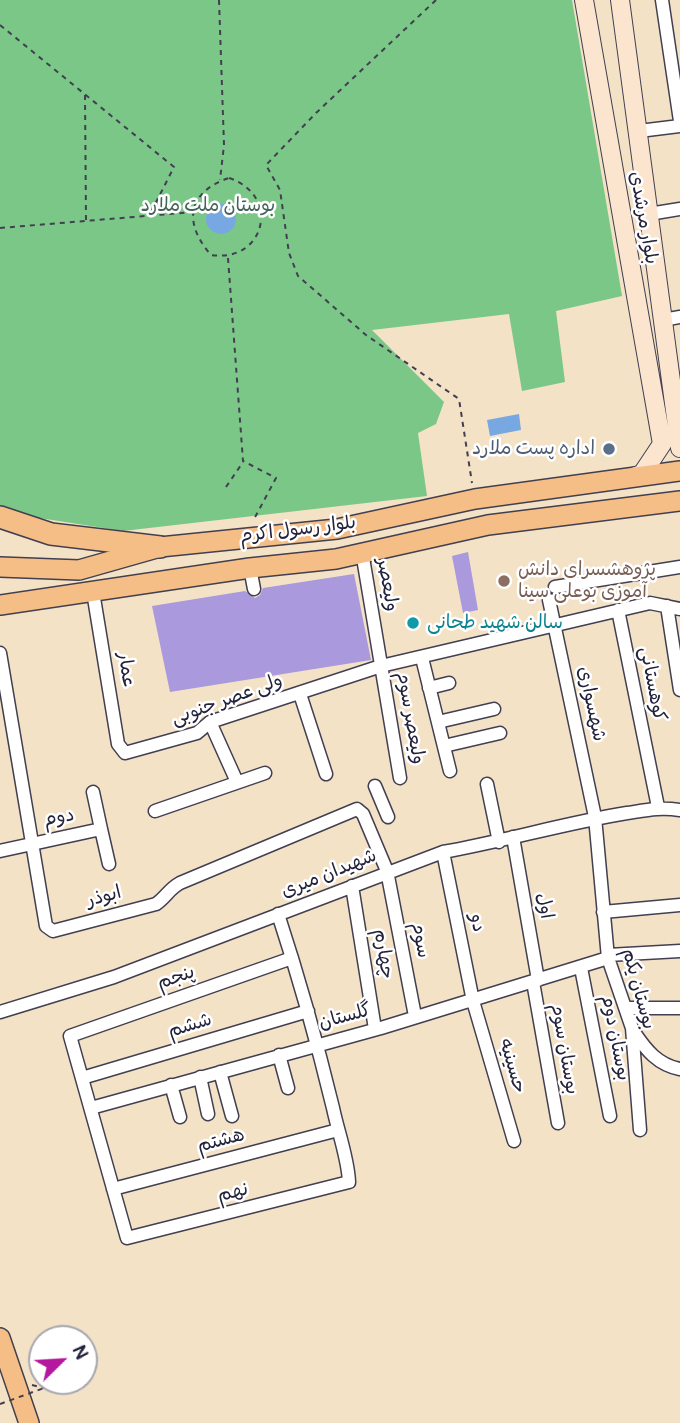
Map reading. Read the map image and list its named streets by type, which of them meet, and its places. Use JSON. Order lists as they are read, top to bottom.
{
  "streets": {
    "main road": ["بلوار مرشدی", "بلوار رسول اکرم"],
    "street": [
      "ولیعصر",
      "عمار",
      "کوهستانی",
      "ولی عصر جنوبی",
      "شهسواری",
      "ولیعصر سوم",
      "دوم",
      "شهیدان میری",
      "ابوذر",
      "اول",
      "دو",
      "سوم",
      "چهارم",
      "پنجم",
      "بوستان یکم",
      "گلستان",
      "ششم",
      "بوستان دوم",
      "بوستان سوم",
      "حسینیه",
      "هشتم",
      "نهم"
    ]
  },
  "crossings": [
    ["بلوار رسول اکرم", "ولیعصر"],
    ["بلوار رسول اکرم", "عمار"],
    ["ولیعصر", "ولی عصر جنوبی"],
    ["ولیعصر", "ولیعصر سوم"],
    ["عمار", "ولی عصر جنوبی"],
    ["کوهستانی", "ولی عصر جنوبی"],
    ["کوهستانی", "شهیدان میری"],
    ["ولی عصر جنوبی", "شهسواری"],
    ["ولی عصر جنوبی", "ولیعصر سوم"],
    ["شهسواری", "شهیدان میری"],
    ["شهسواری", "بوستان یکم"],
    ["دوم", "ابوذر"],
    ["شهیدان میری", "اول"],
    ["شهیدان میری", "دو"],
    ["شهیدان میری", "سوم"],
    ["شهیدان میری", "چهارم"],
    ["شهیدان میری", "بوستان یکم"],
    ["اول", "گلستان"],
    ["اول", "بوستان سوم"],
    ["دو", "گلستان"],
    ["دو", "حسینیه"],
    ["سوم", "گلستان"],
    ["چهارم", "گلستان"],
    ["پنجم", "ششم"],
    ["بوستان یکم", "گلستان"],
    ["گلستان", "بوستان دوم"],
    ["گلستان", "بوستان سوم"],
    ["گلستان", "حسینیه"],
    ["هشتم", "نهم"]
  ],
  "parks": ["بوستان ملت ملارد"],
  "places": ["اداره پست ملارد", "پژوهشسرای دانش آموزی بوعلی سینا", "سالن شهید طحانی"],
  "north": "top right"
}
